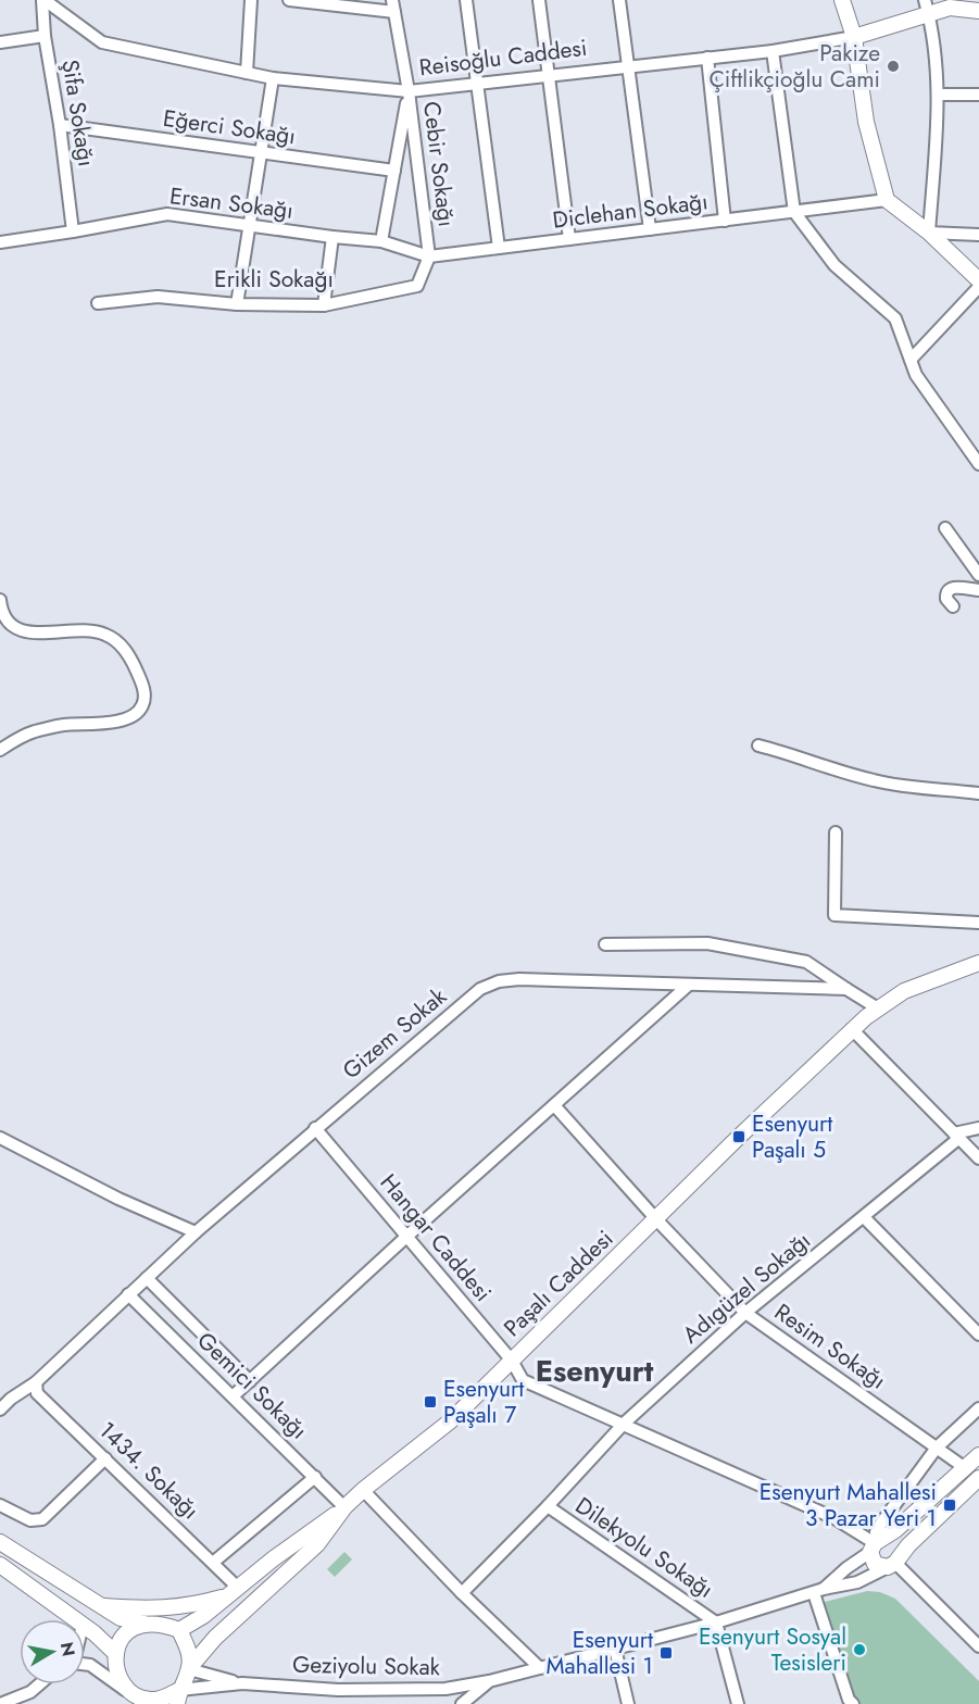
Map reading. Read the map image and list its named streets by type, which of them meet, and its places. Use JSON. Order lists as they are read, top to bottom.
{
  "streets": {
    "street": [
      "Reisoğlu Caddesi",
      "Şifa Sokağı",
      "Eğerci Sokağı",
      "Cebir Sokağı",
      "Ersan Sokağı",
      "Diclehan Sokağı",
      "Erikli Sokağı",
      "Gizem Sokak",
      "Hangar Caddesi",
      "Paşalı Caddesi",
      "Adıgüzel Sokağı",
      "Resim Sokağı",
      "Gemici Sokağı",
      "1434. Sokağı",
      "Dilekyolu Sokağı",
      "Geziyolu Sokak"
    ]
  },
  "crossings": [
    ["Reisoğlu Caddesi", "Şifa Sokağı"],
    ["Reisoğlu Caddesi", "Cebir Sokağı"],
    ["Şifa Sokağı", "Eğerci Sokağı"],
    ["Şifa Sokağı", "Ersan Sokağı"],
    ["Cebir Sokağı", "Diclehan Sokağı"],
    ["Cebir Sokağı", "Erikli Sokağı"],
    ["Ersan Sokağı", "Diclehan Sokağı"],
    ["Diclehan Sokağı", "Erikli Sokağı"],
    ["Gizem Sokak", "Hangar Caddesi"],
    ["Gizem Sokak", "Gemici Sokağı"],
    ["Gizem Sokak", "1434. Sokağı"],
    ["Hangar Caddesi", "Paşalı Caddesi"],
    ["Hangar Caddesi", "Adıgüzel Sokağı"],
    ["Paşalı Caddesi", "Resim Sokağı"],
    ["Paşalı Caddesi", "Gemici Sokağı"],
    ["Adıgüzel Sokağı", "Resim Sokağı"],
    ["Adıgüzel Sokağı", "Dilekyolu Sokağı"],
    ["Dilekyolu Sokağı", "Geziyolu Sokak"]
  ],
  "districts": ["Esenyurt"],
  "places": {
    "other": ["Pakize Çiftlikçioğlu Cami", "Esenyurt Sosyal Tesisleri"],
    "transit": [
      "Esenyurt Paşalı 5",
      "Esenyurt Paşalı 7",
      "Esenyurt Mahallesi 3 Pazar Yeri 1",
      "Esenyurt Mahallesi 1"
    ]
  },
  "north": "right"
}
